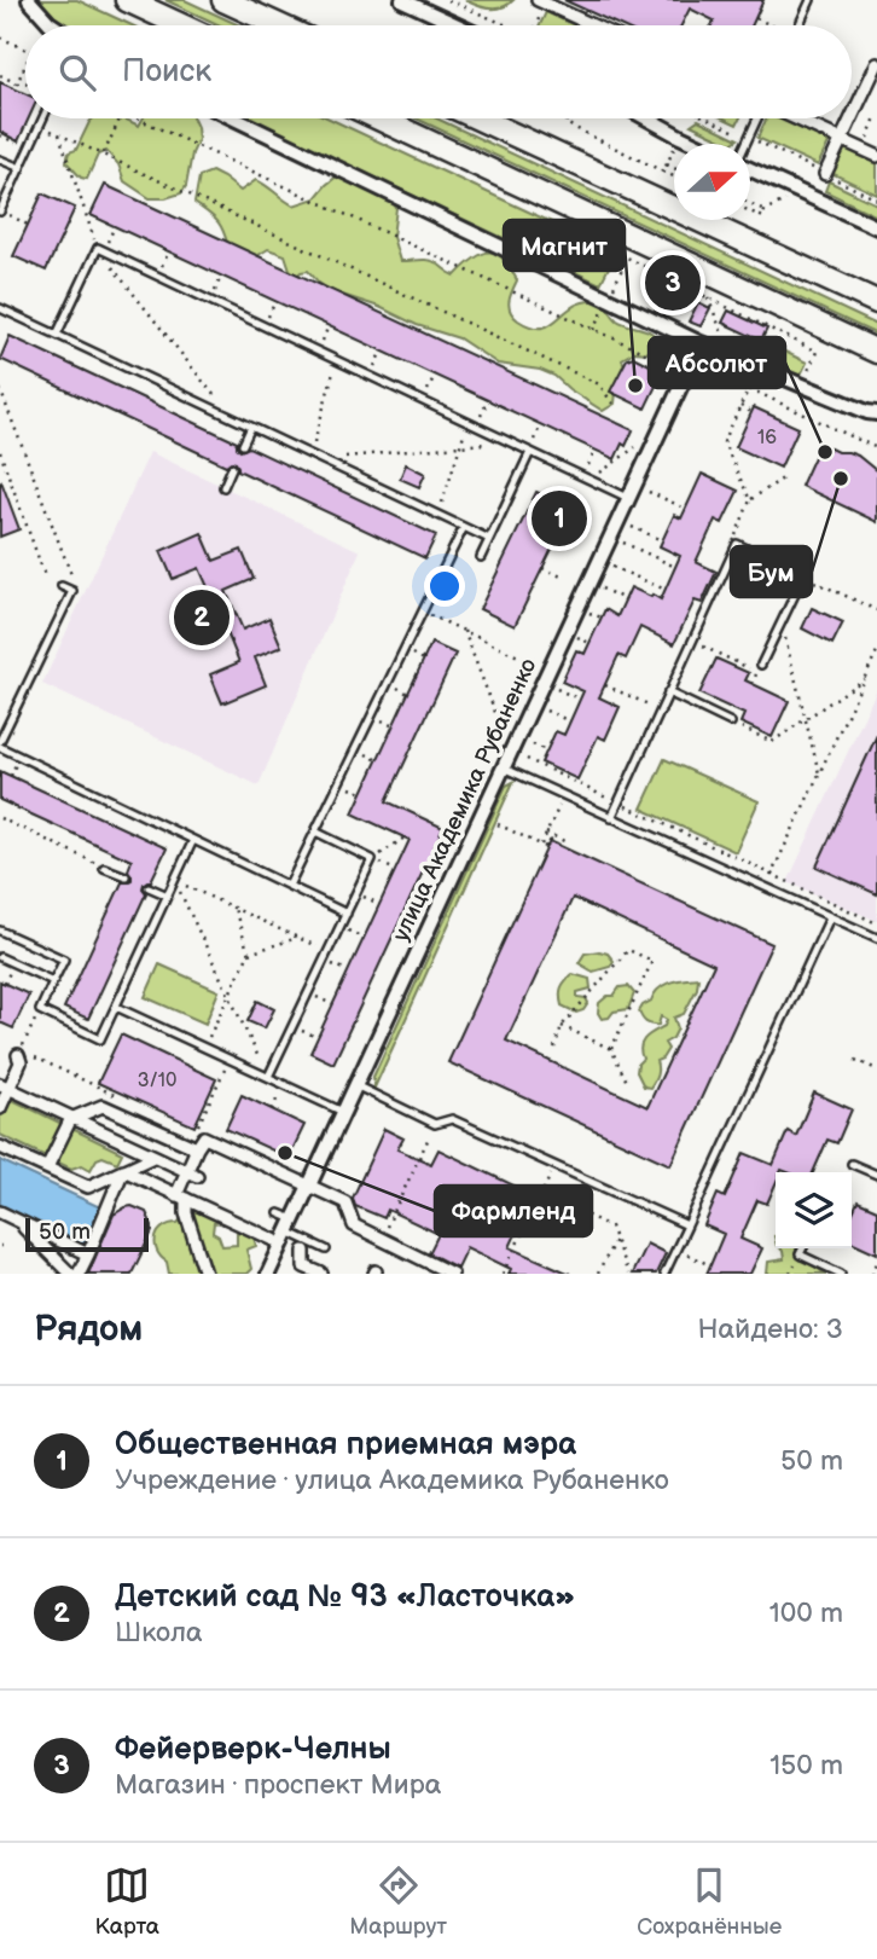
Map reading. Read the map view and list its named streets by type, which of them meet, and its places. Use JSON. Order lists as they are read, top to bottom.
{
  "streets": {
    "street": ["улица Академика Рубаненко"]
  },
  "places": [
    "Магнит",
    "Абсолют",
    "Бум",
    "Фармленд"
  ],
  "house_numbers": ["16", "3/10"],
  "scale_bar": "50 m",
  "north": "right",
  "page": {
    "search": "Поиск",
    "pins": ["3", "1", "2"],
    "scale": "50 m",
    "heading": ["Рядом", "Найдено: 3"],
    "list": [
      {
        "mark": "1",
        "name": "Общественная приемная мэра",
        "note": "Учреждение · улица Академика Рубаненко",
        "value": "50 m"
      },
      {
        "mark": "2",
        "name": "Детский сад № 93 «Ласточка»",
        "note": "Школа",
        "value": "100 m"
      },
      {
        "mark": "3",
        "name": "Фейерверк-Челны",
        "note": "Магазин · проспект Мира",
        "value": "150 m"
      }
    ],
    "nav": ["Карта", "Маршрут", "Сохранённые"]
  }
}
